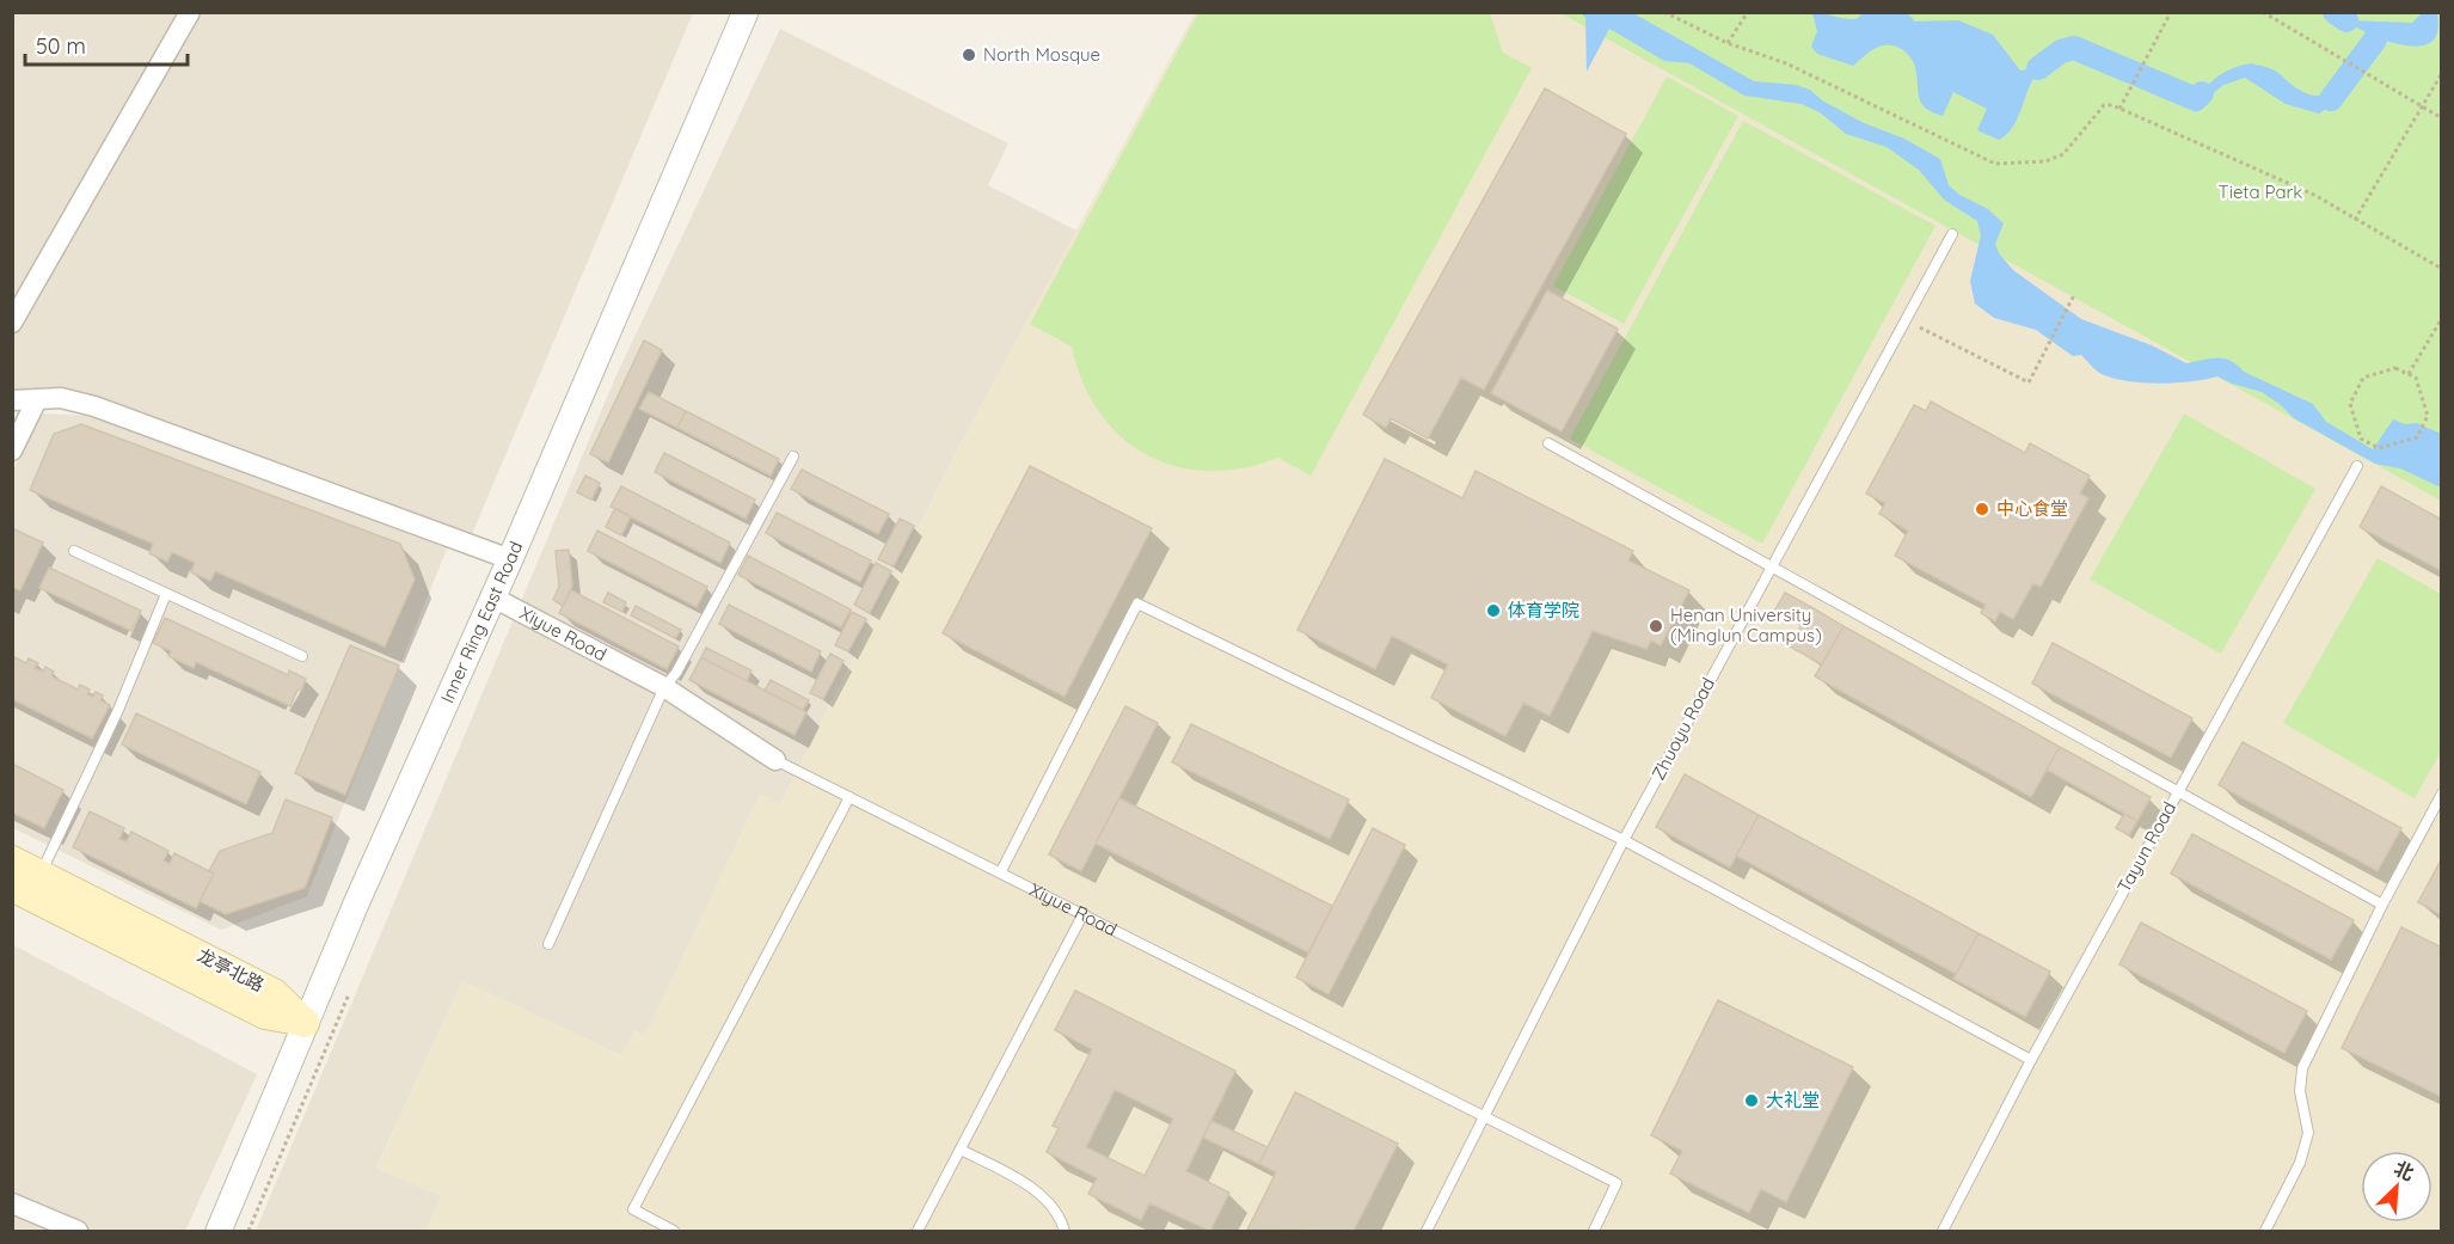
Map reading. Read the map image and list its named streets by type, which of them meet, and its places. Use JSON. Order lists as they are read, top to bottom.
{
  "streets": {
    "main road": ["龙亭北路"],
    "street": ["Inner Ring East Road", "Xiyue Road"],
    "lane": ["Zhuoyu Road", "Tayun Road"]
  },
  "crossings": [
    ["Inner Ring East Road", "Xiyue Road"],
    ["Inner Ring East Road", "龙亭北路"],
    ["Xiyue Road", "Zhuoyu Road"]
  ],
  "parks": ["Tieta Park"],
  "places": [
    "North Mosque",
    "中心食堂",
    "体育学院",
    "Henan University (Minglun Campus)",
    "大礼堂"
  ],
  "scale_bar": "50 m",
  "north": "top right"
}
